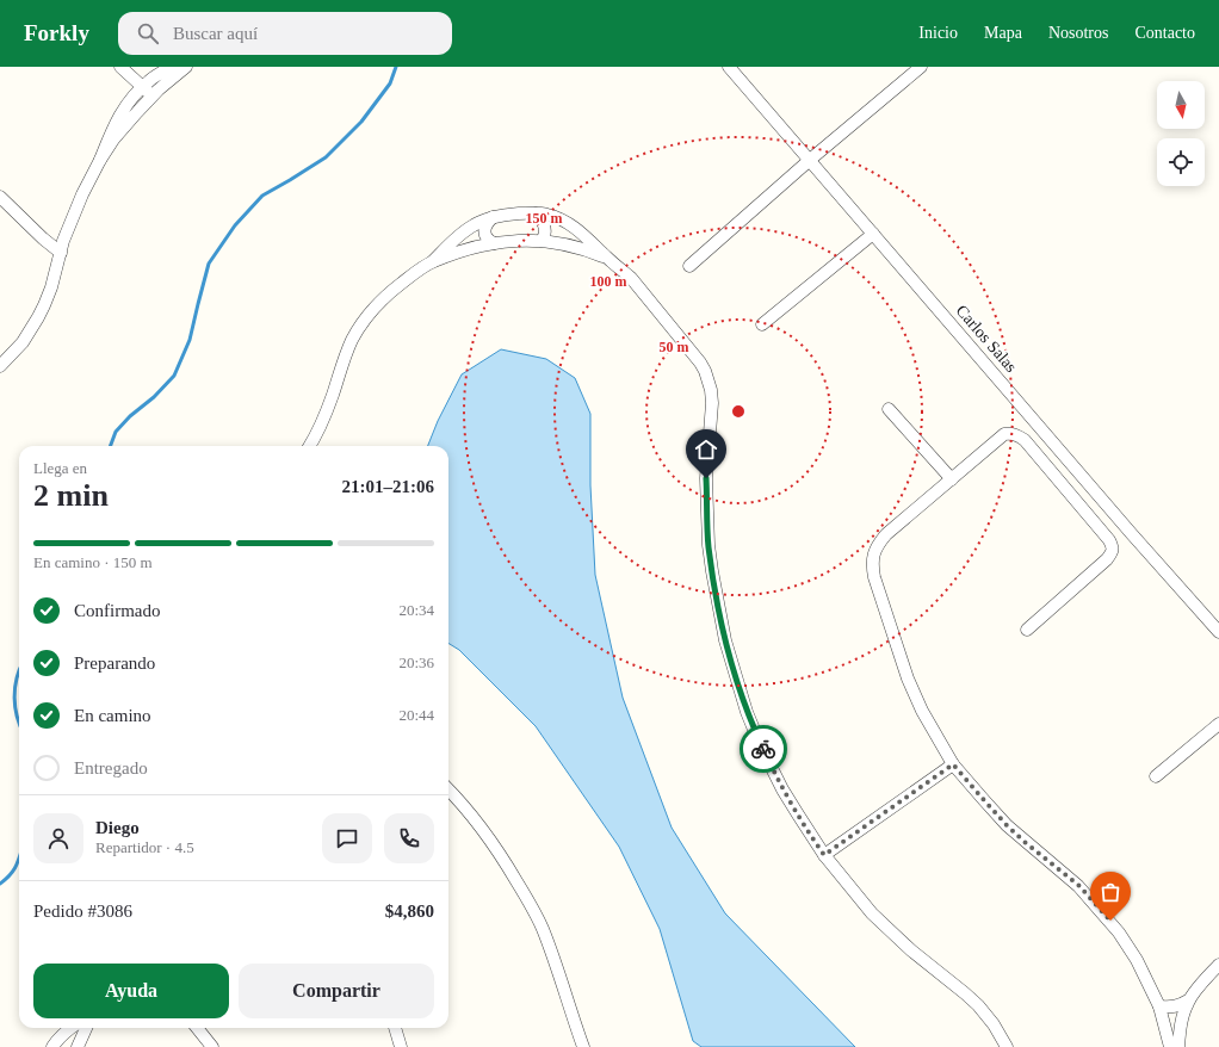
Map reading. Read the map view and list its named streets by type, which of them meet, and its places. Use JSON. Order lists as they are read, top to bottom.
{
  "streets": {
    "street": ["Carlos Salas"]
  },
  "north": "bottom",
  "page": {
    "header": "Forkly",
    "search": "Buscar aquí",
    "nav": [
      "Inicio",
      "Mapa",
      "Nosotros",
      "Contacto"
    ],
    "heading": ["2 min", "Llega en", "21:01–21:06"],
    "panel": [
      "Diego",
      "Repartidor · 4.5",
      "Pedido #3086",
      "$4,860"
    ],
    "bar": "En camino · 150 m",
    "list": [
      ["Confirmado", "20:34"],
      ["Preparando", "20:36"],
      ["En camino", "20:44"],
      "Entregado"
    ],
    "buttons": ["Ayuda", "Compartir"]
  },
  "rings": ["150 m", "100 m", "50 m"]
}
